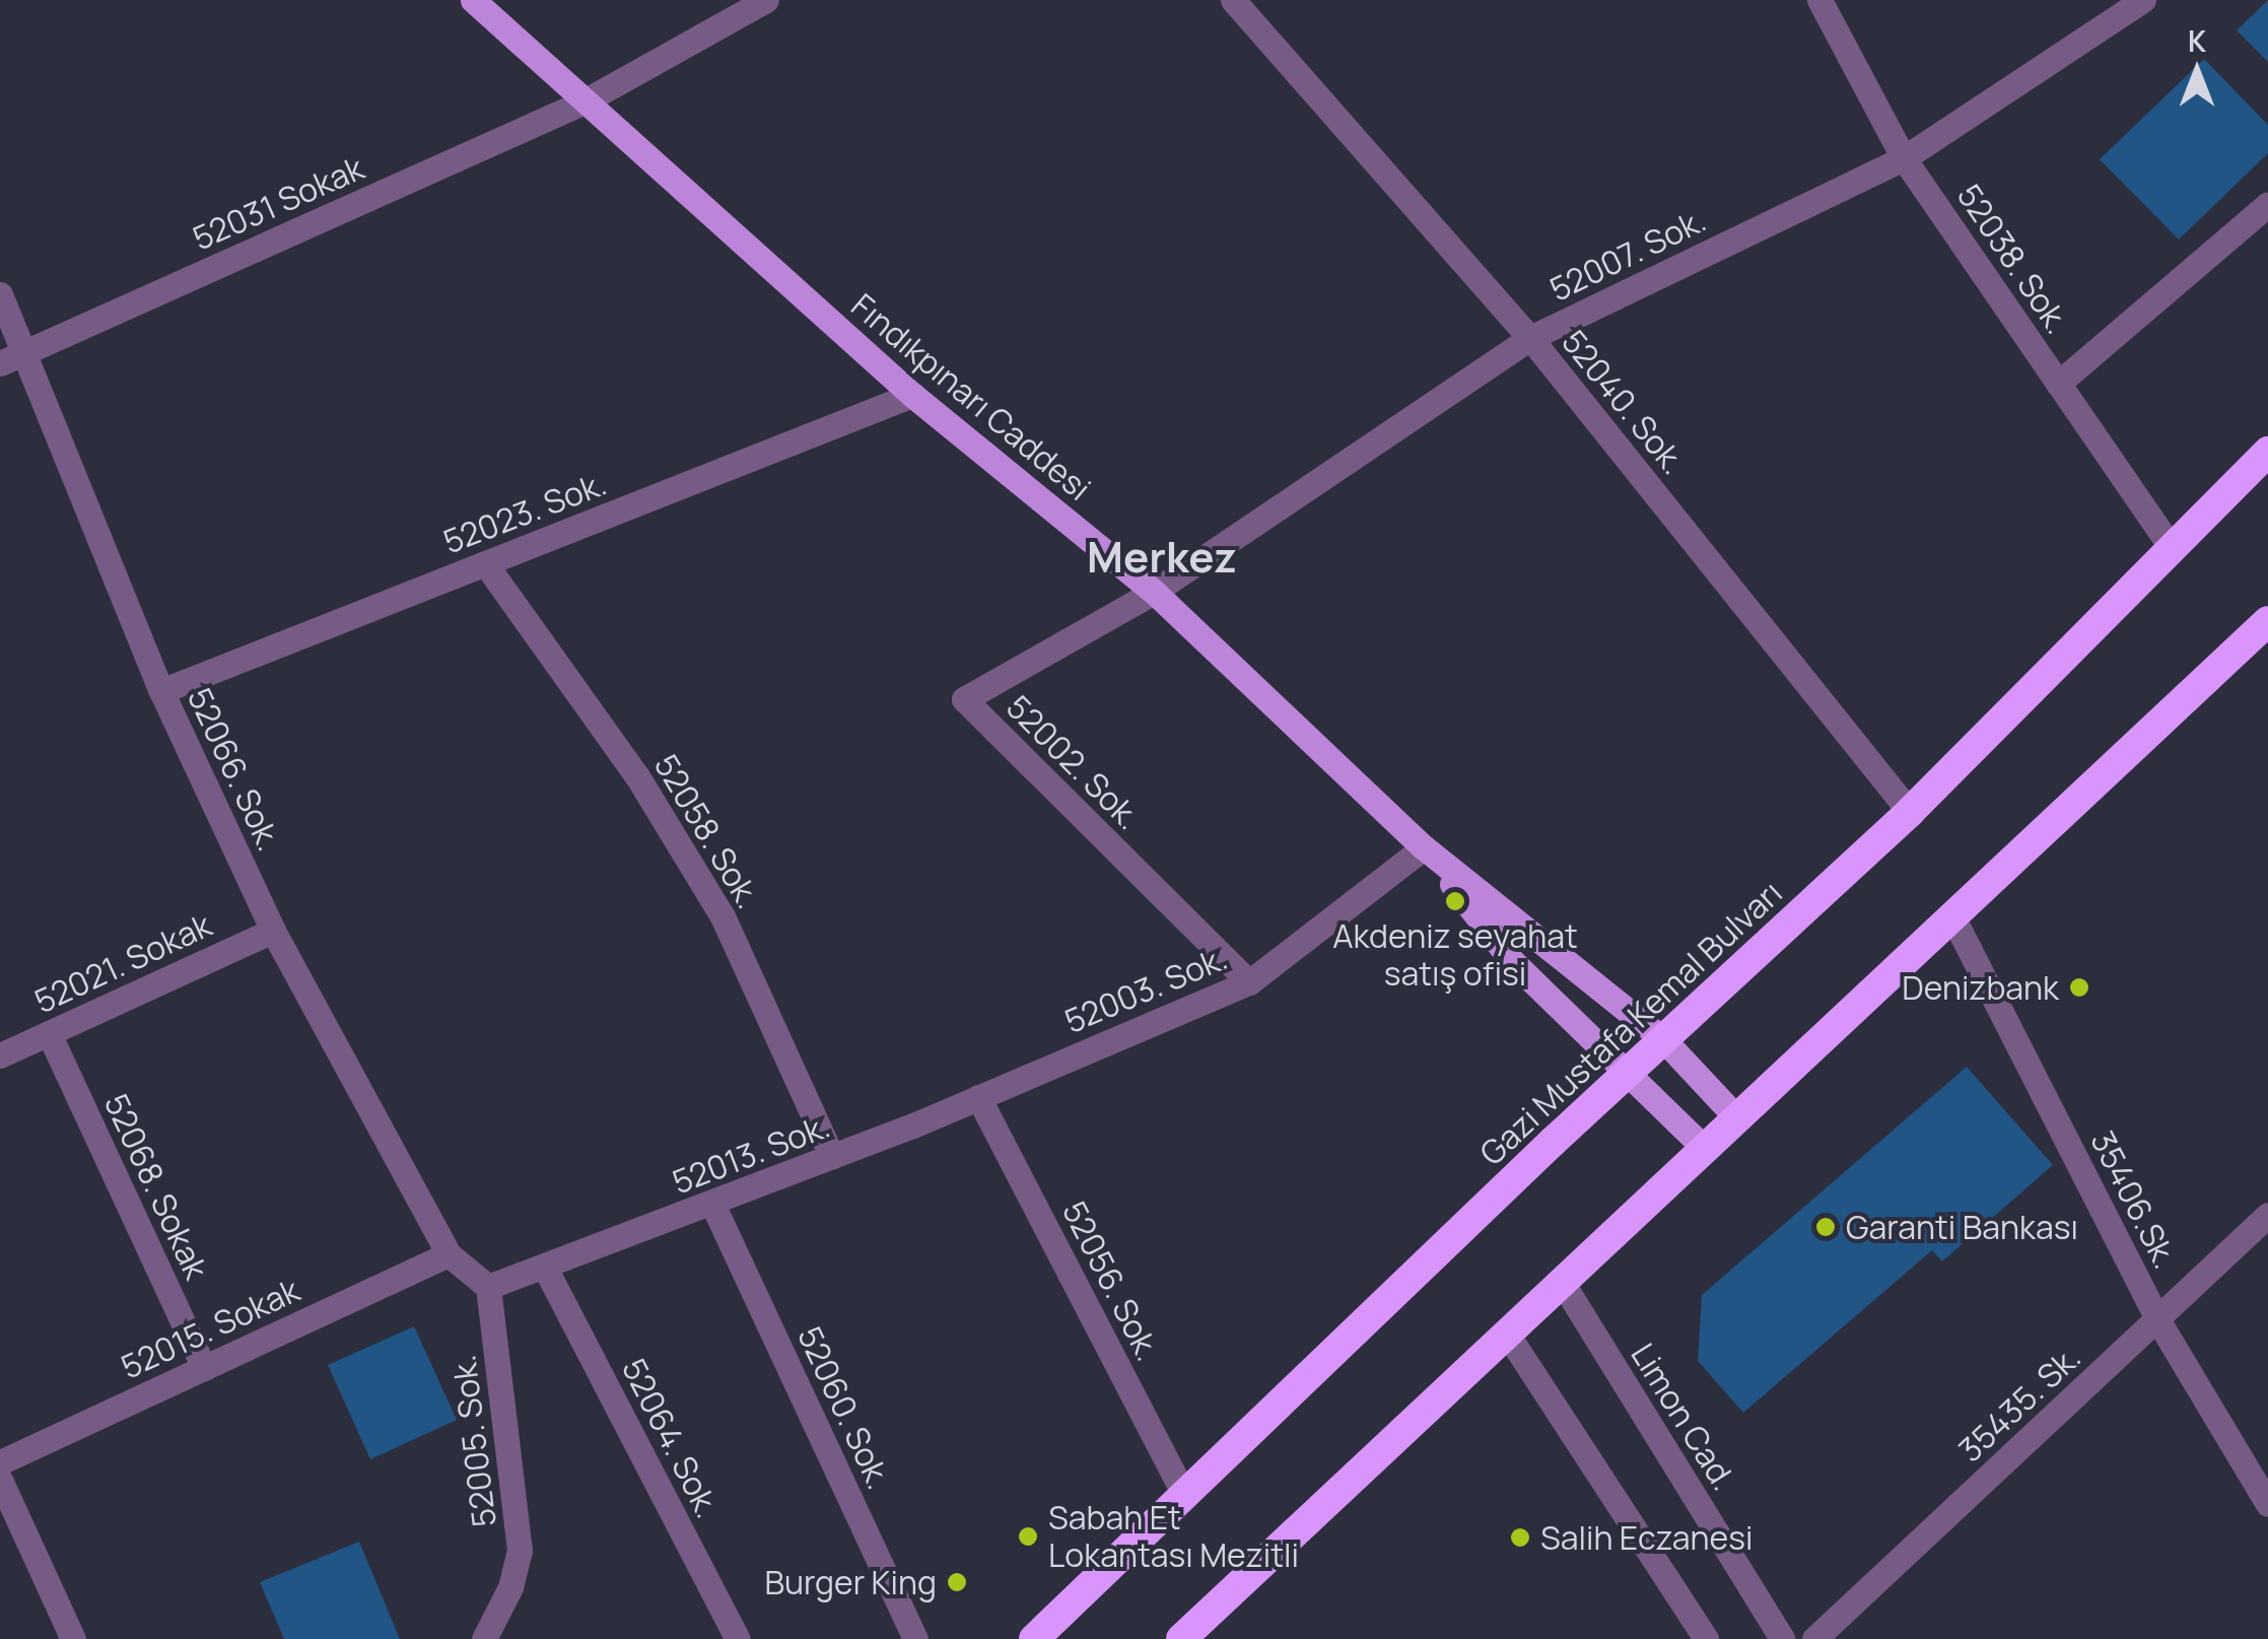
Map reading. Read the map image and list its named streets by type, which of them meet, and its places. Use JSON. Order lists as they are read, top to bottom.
{
  "streets": {
    "highway": ["Gazi Mustafa Kemal Bulvarı"],
    "main road": ["Fındıkpınarı Caddesi"],
    "street": [
      "52031 Sokak",
      "52007. Sok.",
      "52038. Sok.",
      "52040. Sok.",
      "52023. Sok.",
      "52002. Sok.",
      "52066. Sok.",
      "52058. Sok.",
      "52021. Sokak",
      "52003. Sok.",
      "52013. Sok.",
      "52068. Sokak",
      "35406.Sk.",
      "52056. Sok.",
      "52015. Sokak",
      "35435. Sk.",
      "52060. Sok.",
      "Limon Cad.",
      "52064. Sok.",
      "52005. Sok."
    ]
  },
  "crossings": [
    ["52031 Sokak", "Fındıkpınarı Caddesi"],
    ["52031 Sokak", "52066. Sok."],
    ["52007. Sok.", "52038. Sok."],
    ["52007. Sok.", "Fındıkpınarı Caddesi"],
    ["52007. Sok.", "52040. Sok."],
    ["52007. Sok.", "52002. Sok."],
    ["52038. Sok.", "Gazi Mustafa Kemal Bulvarı"],
    ["Fındıkpınarı Caddesi", "52023. Sok."],
    ["Fındıkpınarı Caddesi", "52002. Sok."],
    ["Fındıkpınarı Caddesi", "52003. Sok."],
    ["Fındıkpınarı Caddesi", "Gazi Mustafa Kemal Bulvarı"],
    ["52040. Sok.", "Gazi Mustafa Kemal Bulvarı"],
    ["52023. Sok.", "52066. Sok."],
    ["52023. Sok.", "52058. Sok."],
    ["52002. Sok.", "52003. Sok."],
    ["52066. Sok.", "52021. Sokak"],
    ["52066. Sok.", "52015. Sokak"],
    ["52058. Sok.", "52013. Sok."],
    ["52021. Sokak", "52068. Sokak"],
    ["52003. Sok.", "52013. Sok."],
    ["52003. Sok.", "52056. Sok."],
    ["Gazi Mustafa Kemal Bulvarı", "52056. Sok."],
    ["52013. Sok.", "52056. Sok."],
    ["52013. Sok.", "52060. Sok."],
    ["52013. Sok.", "52064. Sok."],
    ["52068. Sokak", "52015. Sokak"],
    ["35406.Sk.", "35435. Sk."]
  ],
  "districts": ["Merkez"],
  "places": [
    "Akdeniz seyahat satış ofisi",
    "Denizbank",
    "Garanti Bankası",
    "Sabah Et Lokantası Mezitli",
    "Salih Eczanesi",
    "Burger King"
  ],
  "north": "top"
}
